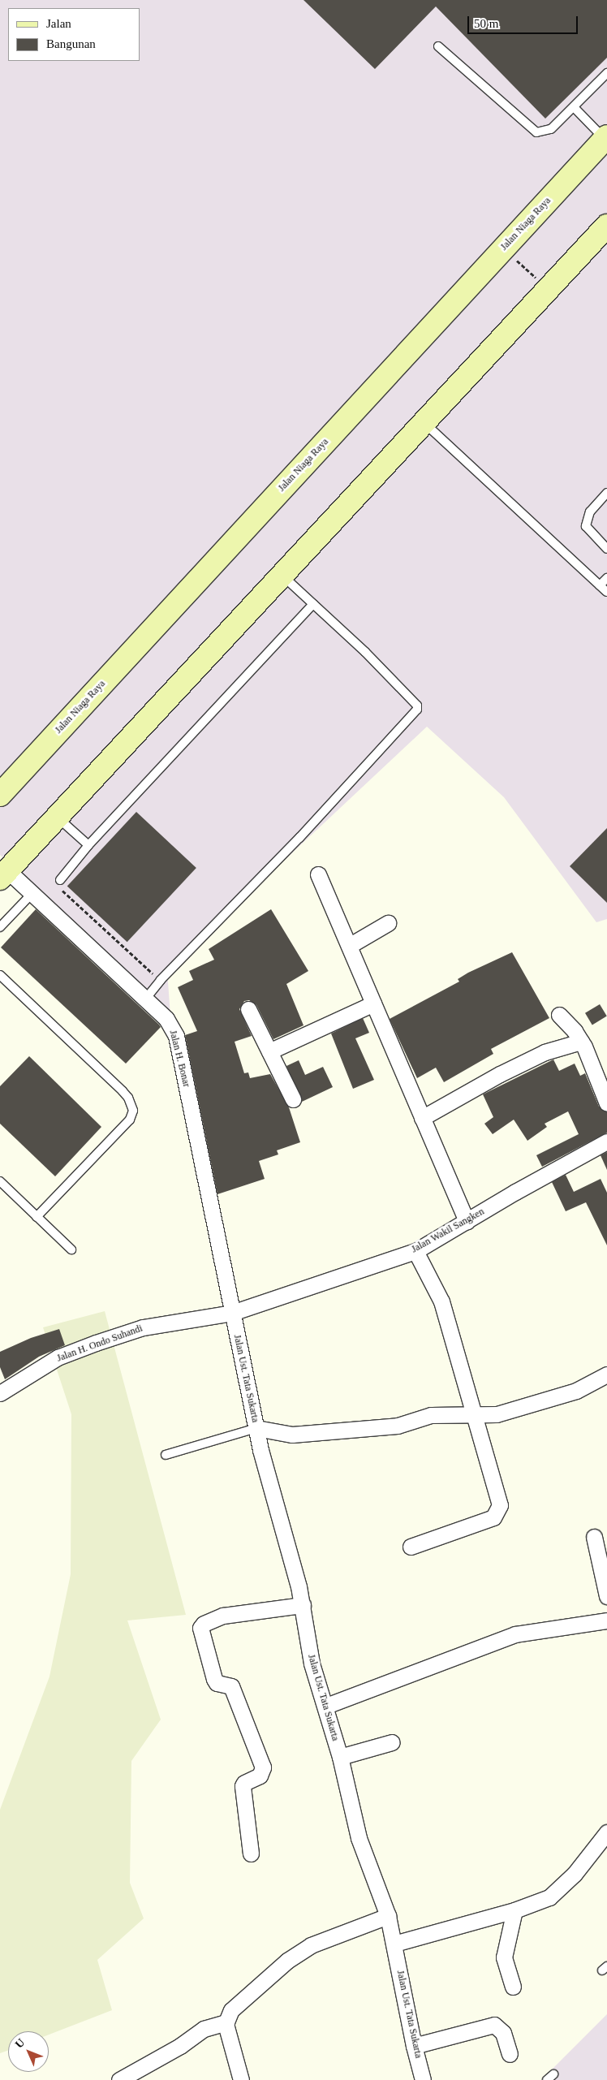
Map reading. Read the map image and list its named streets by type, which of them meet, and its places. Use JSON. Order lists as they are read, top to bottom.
{
  "streets": {
    "main road": ["Jalan Niaga Raya"],
    "street": [
      "Jalan H. Bonar",
      "Jalan Wakil Sangken",
      "Jalan H. Ondo Suhandi",
      "Jalan Ust. Tata Sukarta"
    ]
  },
  "crossings": [
    ["Jalan H. Bonar", "Jalan Wakil Sangken"],
    ["Jalan H. Bonar", "Jalan H. Ondo Suhandi"],
    ["Jalan H. Bonar", "Jalan Ust. Tata Sukarta"],
    ["Jalan Wakil Sangken", "Jalan H. Ondo Suhandi"],
    ["Jalan Wakil Sangken", "Jalan Ust. Tata Sukarta"],
    ["Jalan H. Ondo Suhandi", "Jalan Ust. Tata Sukarta"]
  ],
  "legend": ["Jalan", "Bangunan"],
  "scale_bar": "50 m",
  "north": "top left"
}
